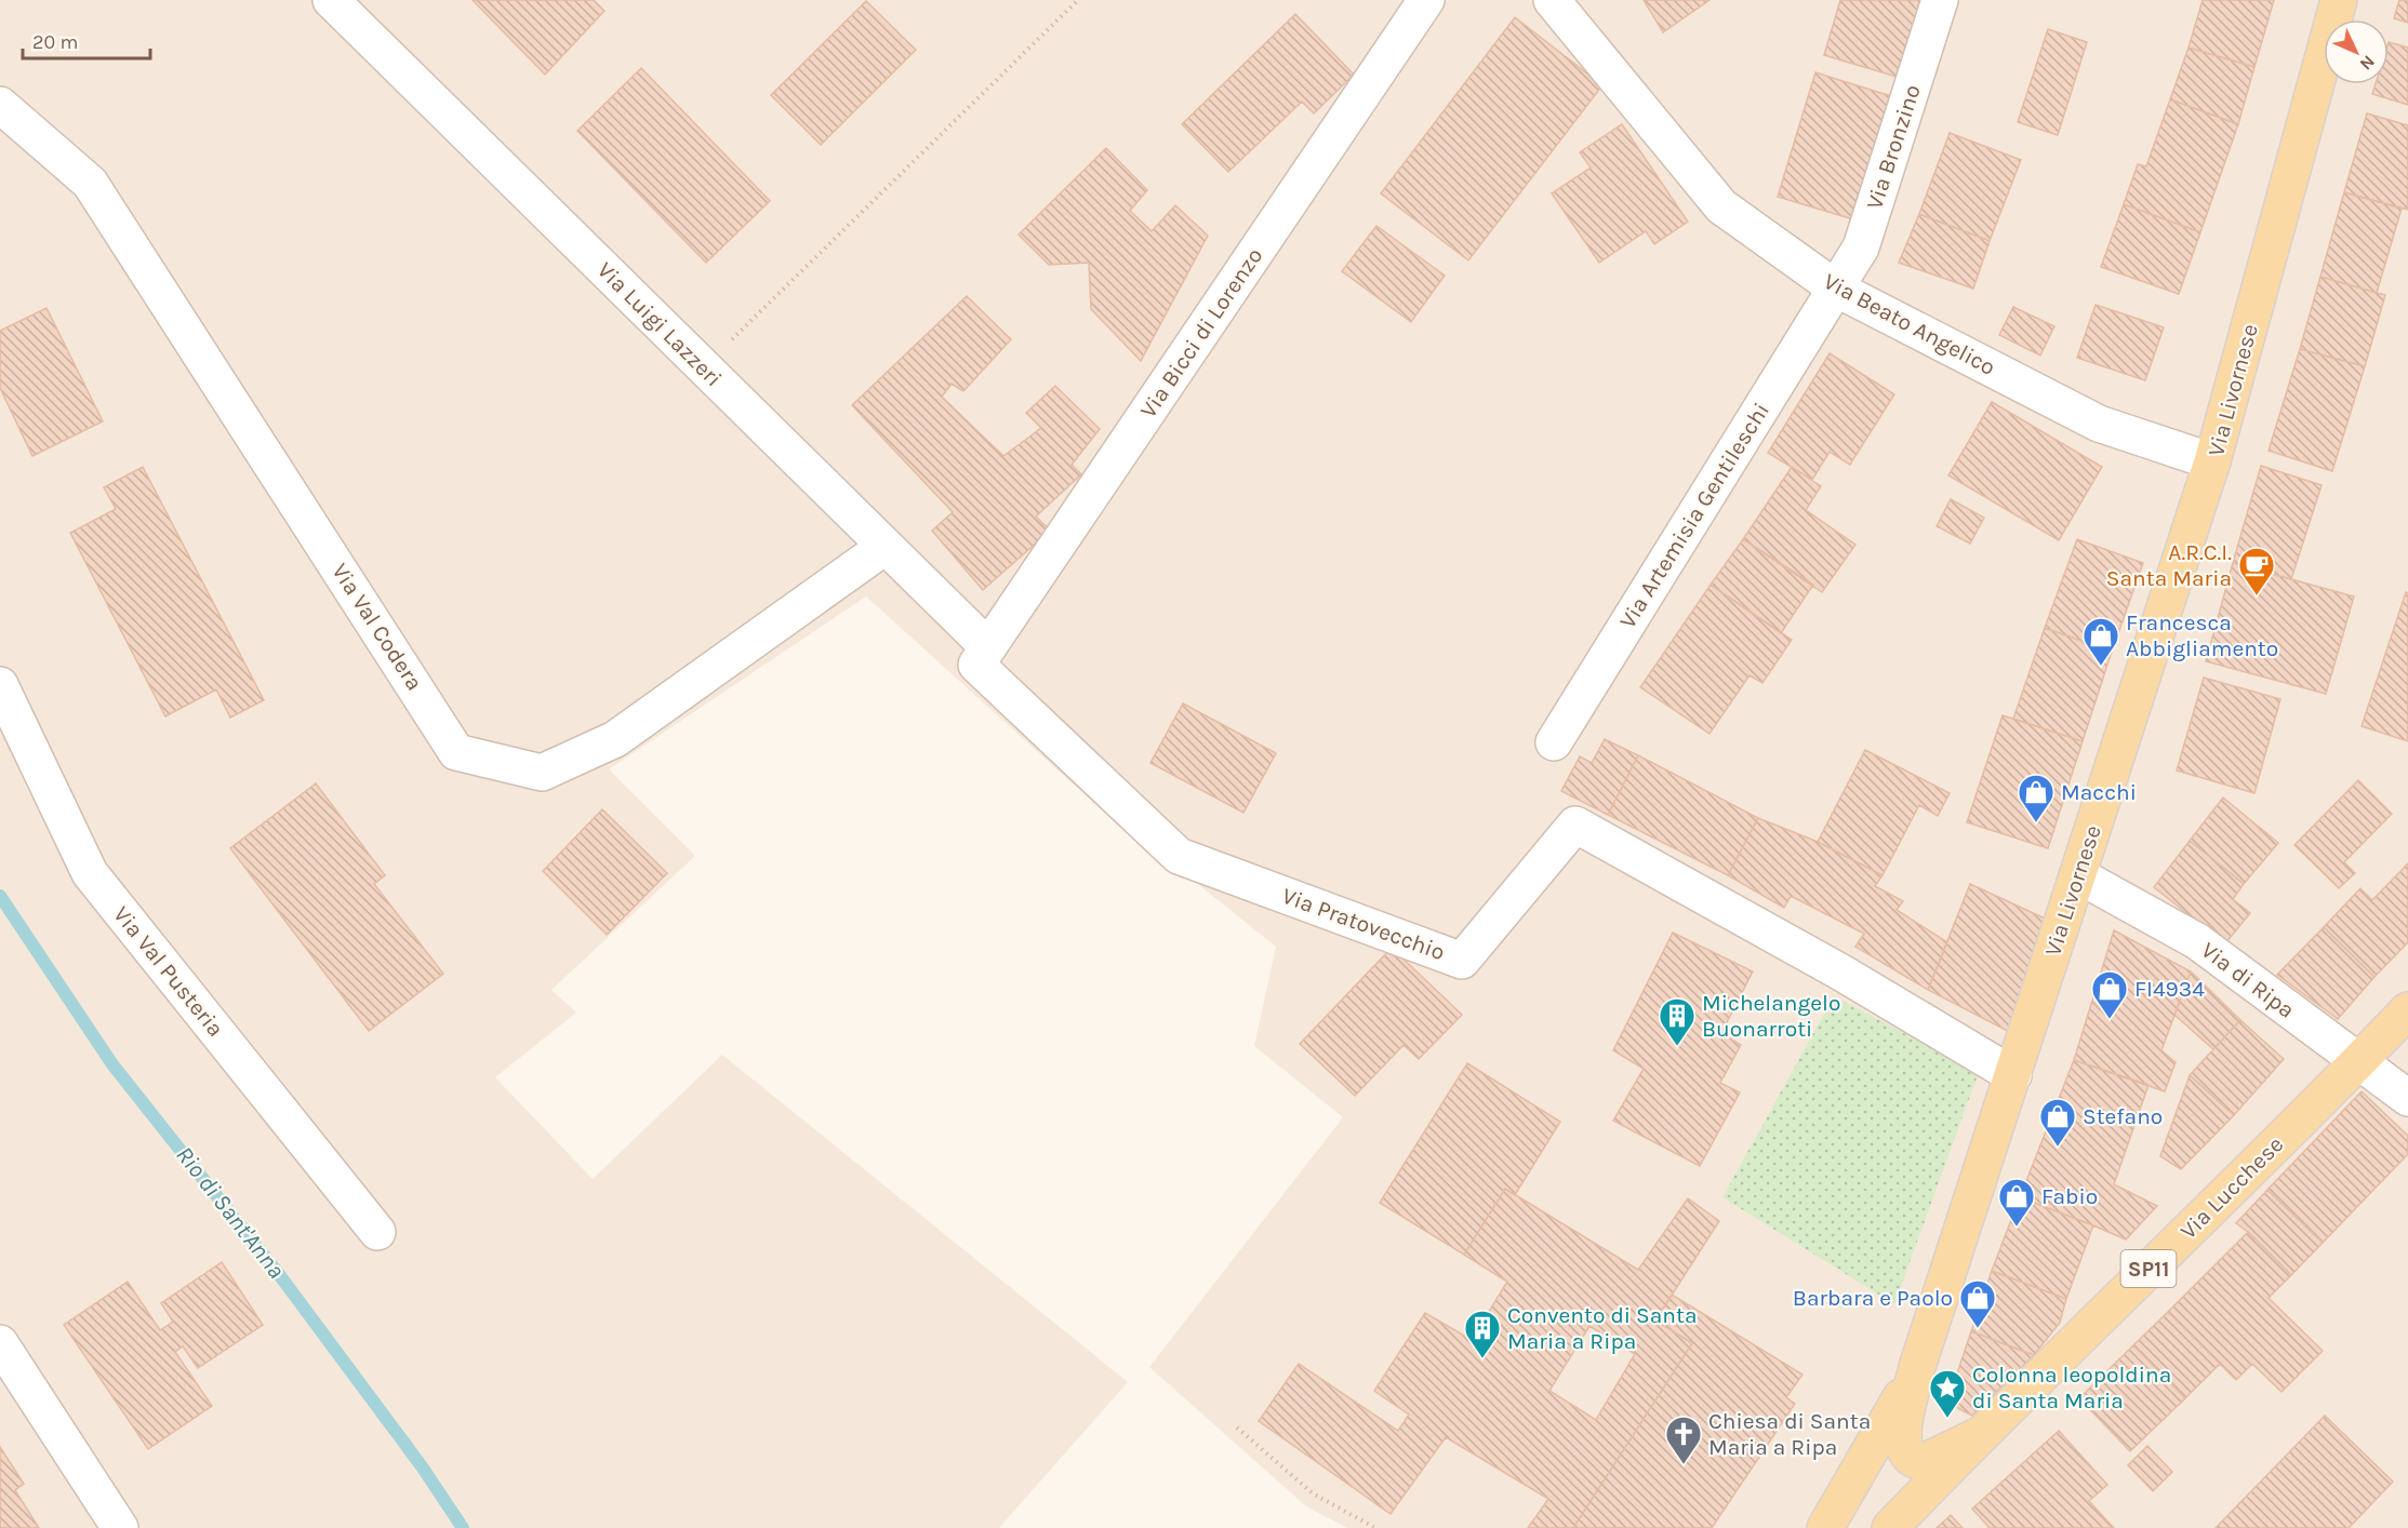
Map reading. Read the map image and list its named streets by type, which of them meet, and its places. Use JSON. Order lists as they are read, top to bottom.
{
  "streets": {
    "main road": ["Via Livornese", "Via Lucchese", "SP11"],
    "street": [
      "Via Bronzino",
      "Via Luigi Lazzeri",
      "Via Beato Angelico",
      "Via Bicci di Lorenzo",
      "Via Artemisia Gentileschi",
      "Via Val Codera",
      "Via Pratovecchio",
      "Via Val Pusteria",
      "Via di Ripa"
    ]
  },
  "crossings": [
    ["Via Bronzino", "Via Beato Angelico"],
    ["Via Bronzino", "Via Artemisia Gentileschi"],
    ["Via Luigi Lazzeri", "Via Bicci di Lorenzo"],
    ["Via Luigi Lazzeri", "Via Val Codera"],
    ["Via Luigi Lazzeri", "Via Pratovecchio"],
    ["Via Beato Angelico", "Via Livornese"],
    ["Via Beato Angelico", "Via Artemisia Gentileschi"],
    ["Via Bicci di Lorenzo", "Via Pratovecchio"],
    ["Via Livornese", "Via Pratovecchio"],
    ["Via Livornese", "Via di Ripa"],
    ["Via Livornese", "Via Lucchese"],
    ["Via di Ripa", "Via Lucchese"]
  ],
  "water": ["Rio di Sant'Anna"],
  "places": {
    "cafe": ["A.R.C.I. Santa Maria"],
    "shop": [
      "Francesca Abbigliamento",
      "Macchi",
      "FI4934",
      "Stefano",
      "Fabio",
      "Barbara e Paolo"
    ],
    "building": ["Michelangelo Buonarroti", "Convento di Santa Maria a Ripa"],
    "place": ["Colonna leopoldina di Santa Maria"],
    "church": ["Chiesa di Santa Maria a Ripa"]
  },
  "scale_bar": "20 m",
  "north": "bottom right"
}
